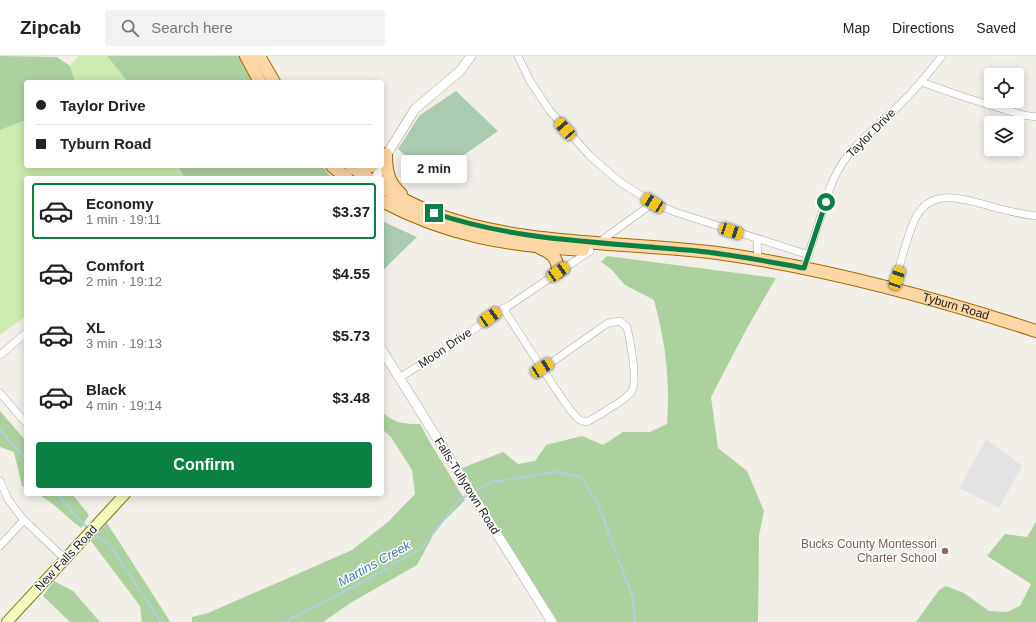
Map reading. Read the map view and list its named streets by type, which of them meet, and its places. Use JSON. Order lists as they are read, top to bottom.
{
  "streets": {
    "main road": ["Tyburn Road", "New Falls Road"],
    "street": ["Taylor Drive", "Moon Drive", "Falls-Tullytown Road"]
  },
  "crossings": [
    ["Taylor Drive", "Tyburn Road"],
    ["Tyburn Road", "Moon Drive"],
    ["Moon Drive", "Falls-Tullytown Road"]
  ],
  "water": ["Martins Creek"],
  "places": ["Bucks County Montessori Charter School"],
  "page": {
    "header": "Zipcab",
    "search": "Search here",
    "nav": ["Map", "Directions", "Saved"],
    "banner": ["Taylor Drive", "Tyburn Road"],
    "bubble": "2 min",
    "list": [
      {
        "name": "Economy",
        "note": "1 min · 19:11",
        "value": "$3.37"
      },
      {
        "name": "Comfort",
        "note": "2 min · 19:12",
        "value": "$4.55"
      },
      {
        "name": "XL",
        "note": "3 min · 19:13",
        "value": "$5.73"
      },
      {
        "name": "Black",
        "note": "4 min · 19:14",
        "value": "$3.48"
      }
    ],
    "buttons": "Confirm"
  }
}
